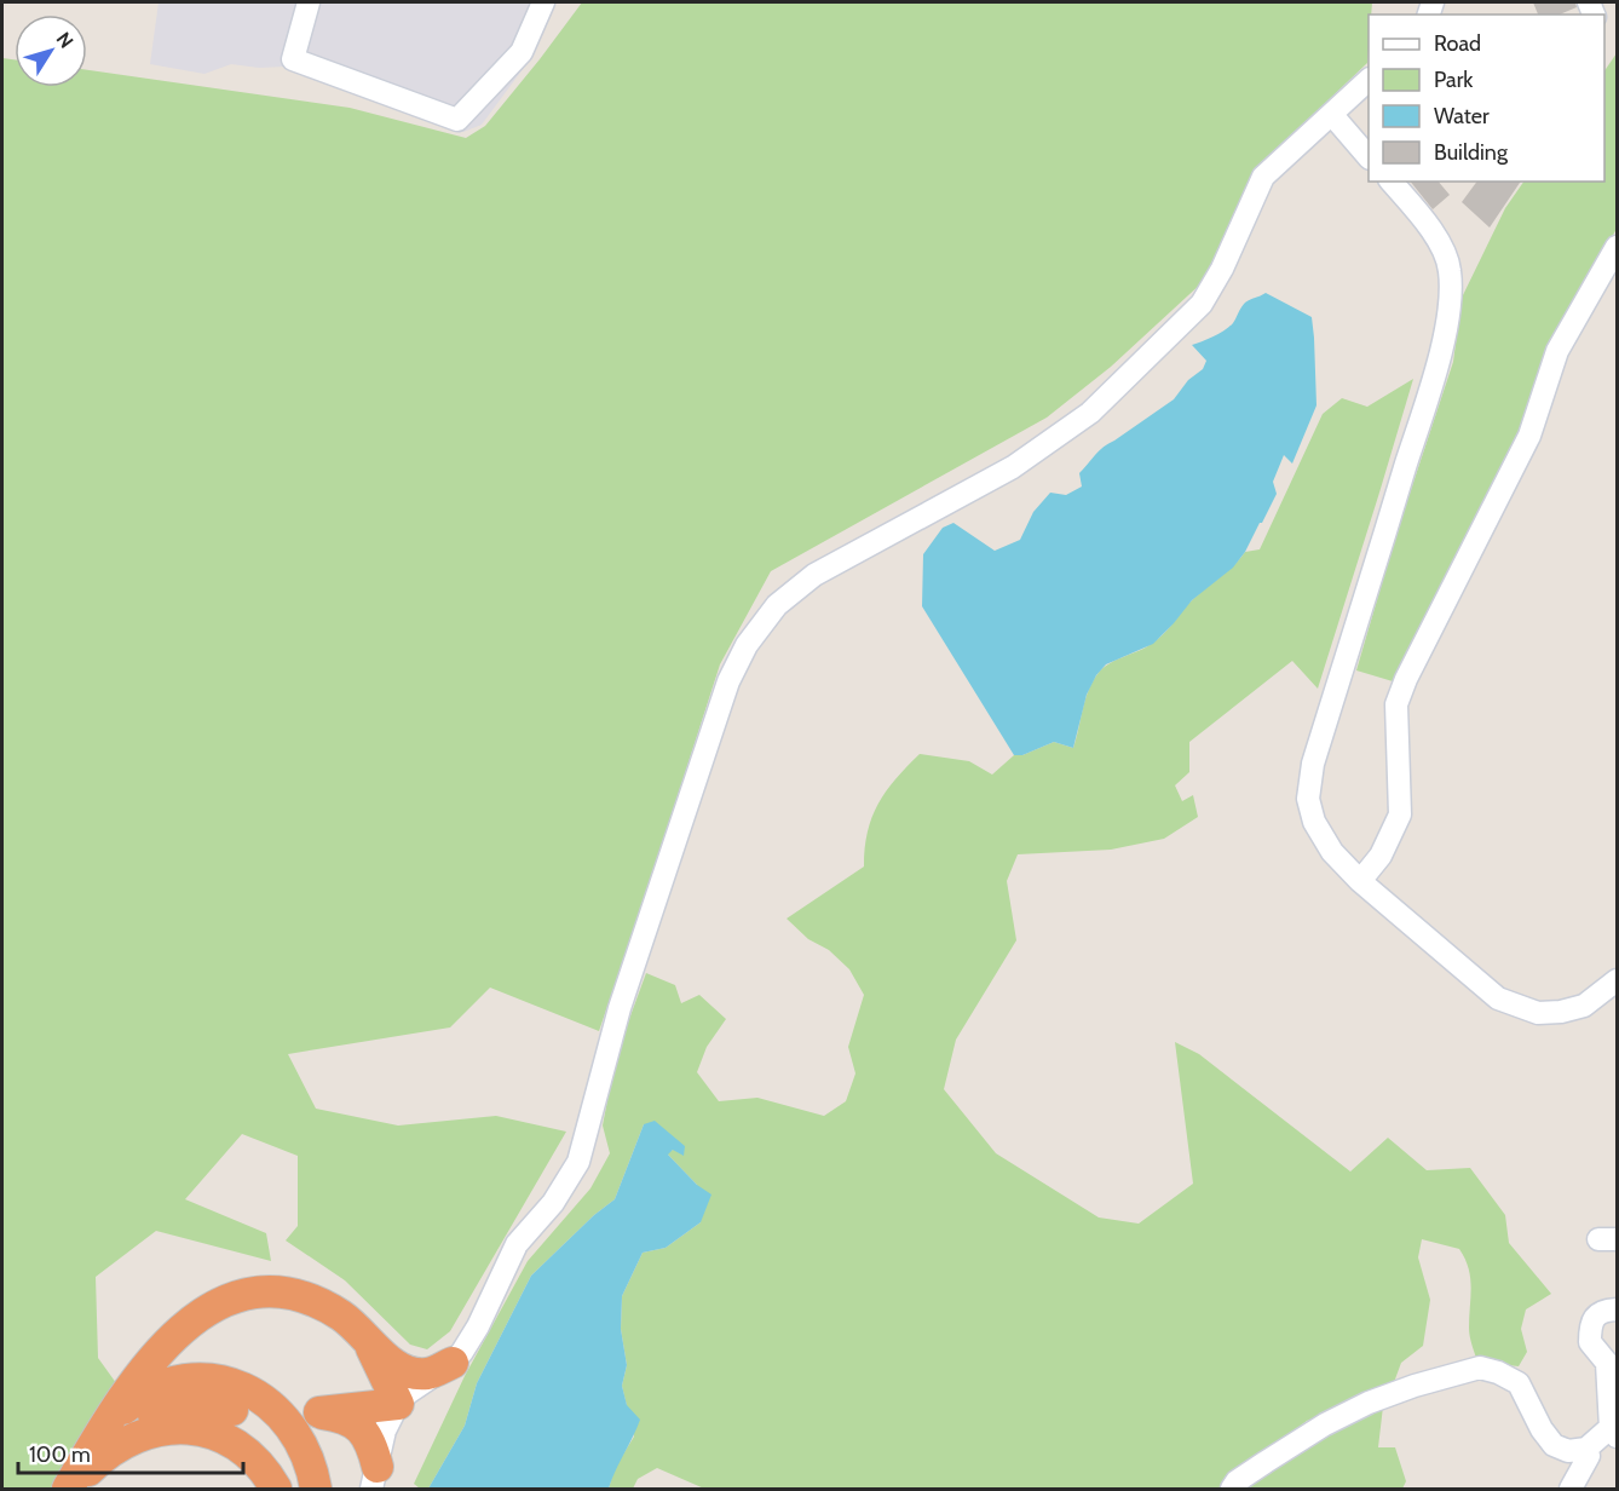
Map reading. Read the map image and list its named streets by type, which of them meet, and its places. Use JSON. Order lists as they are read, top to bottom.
{
  "legend": [
    "Road",
    "Park",
    "Water",
    "Building"
  ],
  "scale_bar": "100 m",
  "north": "top right"
}
